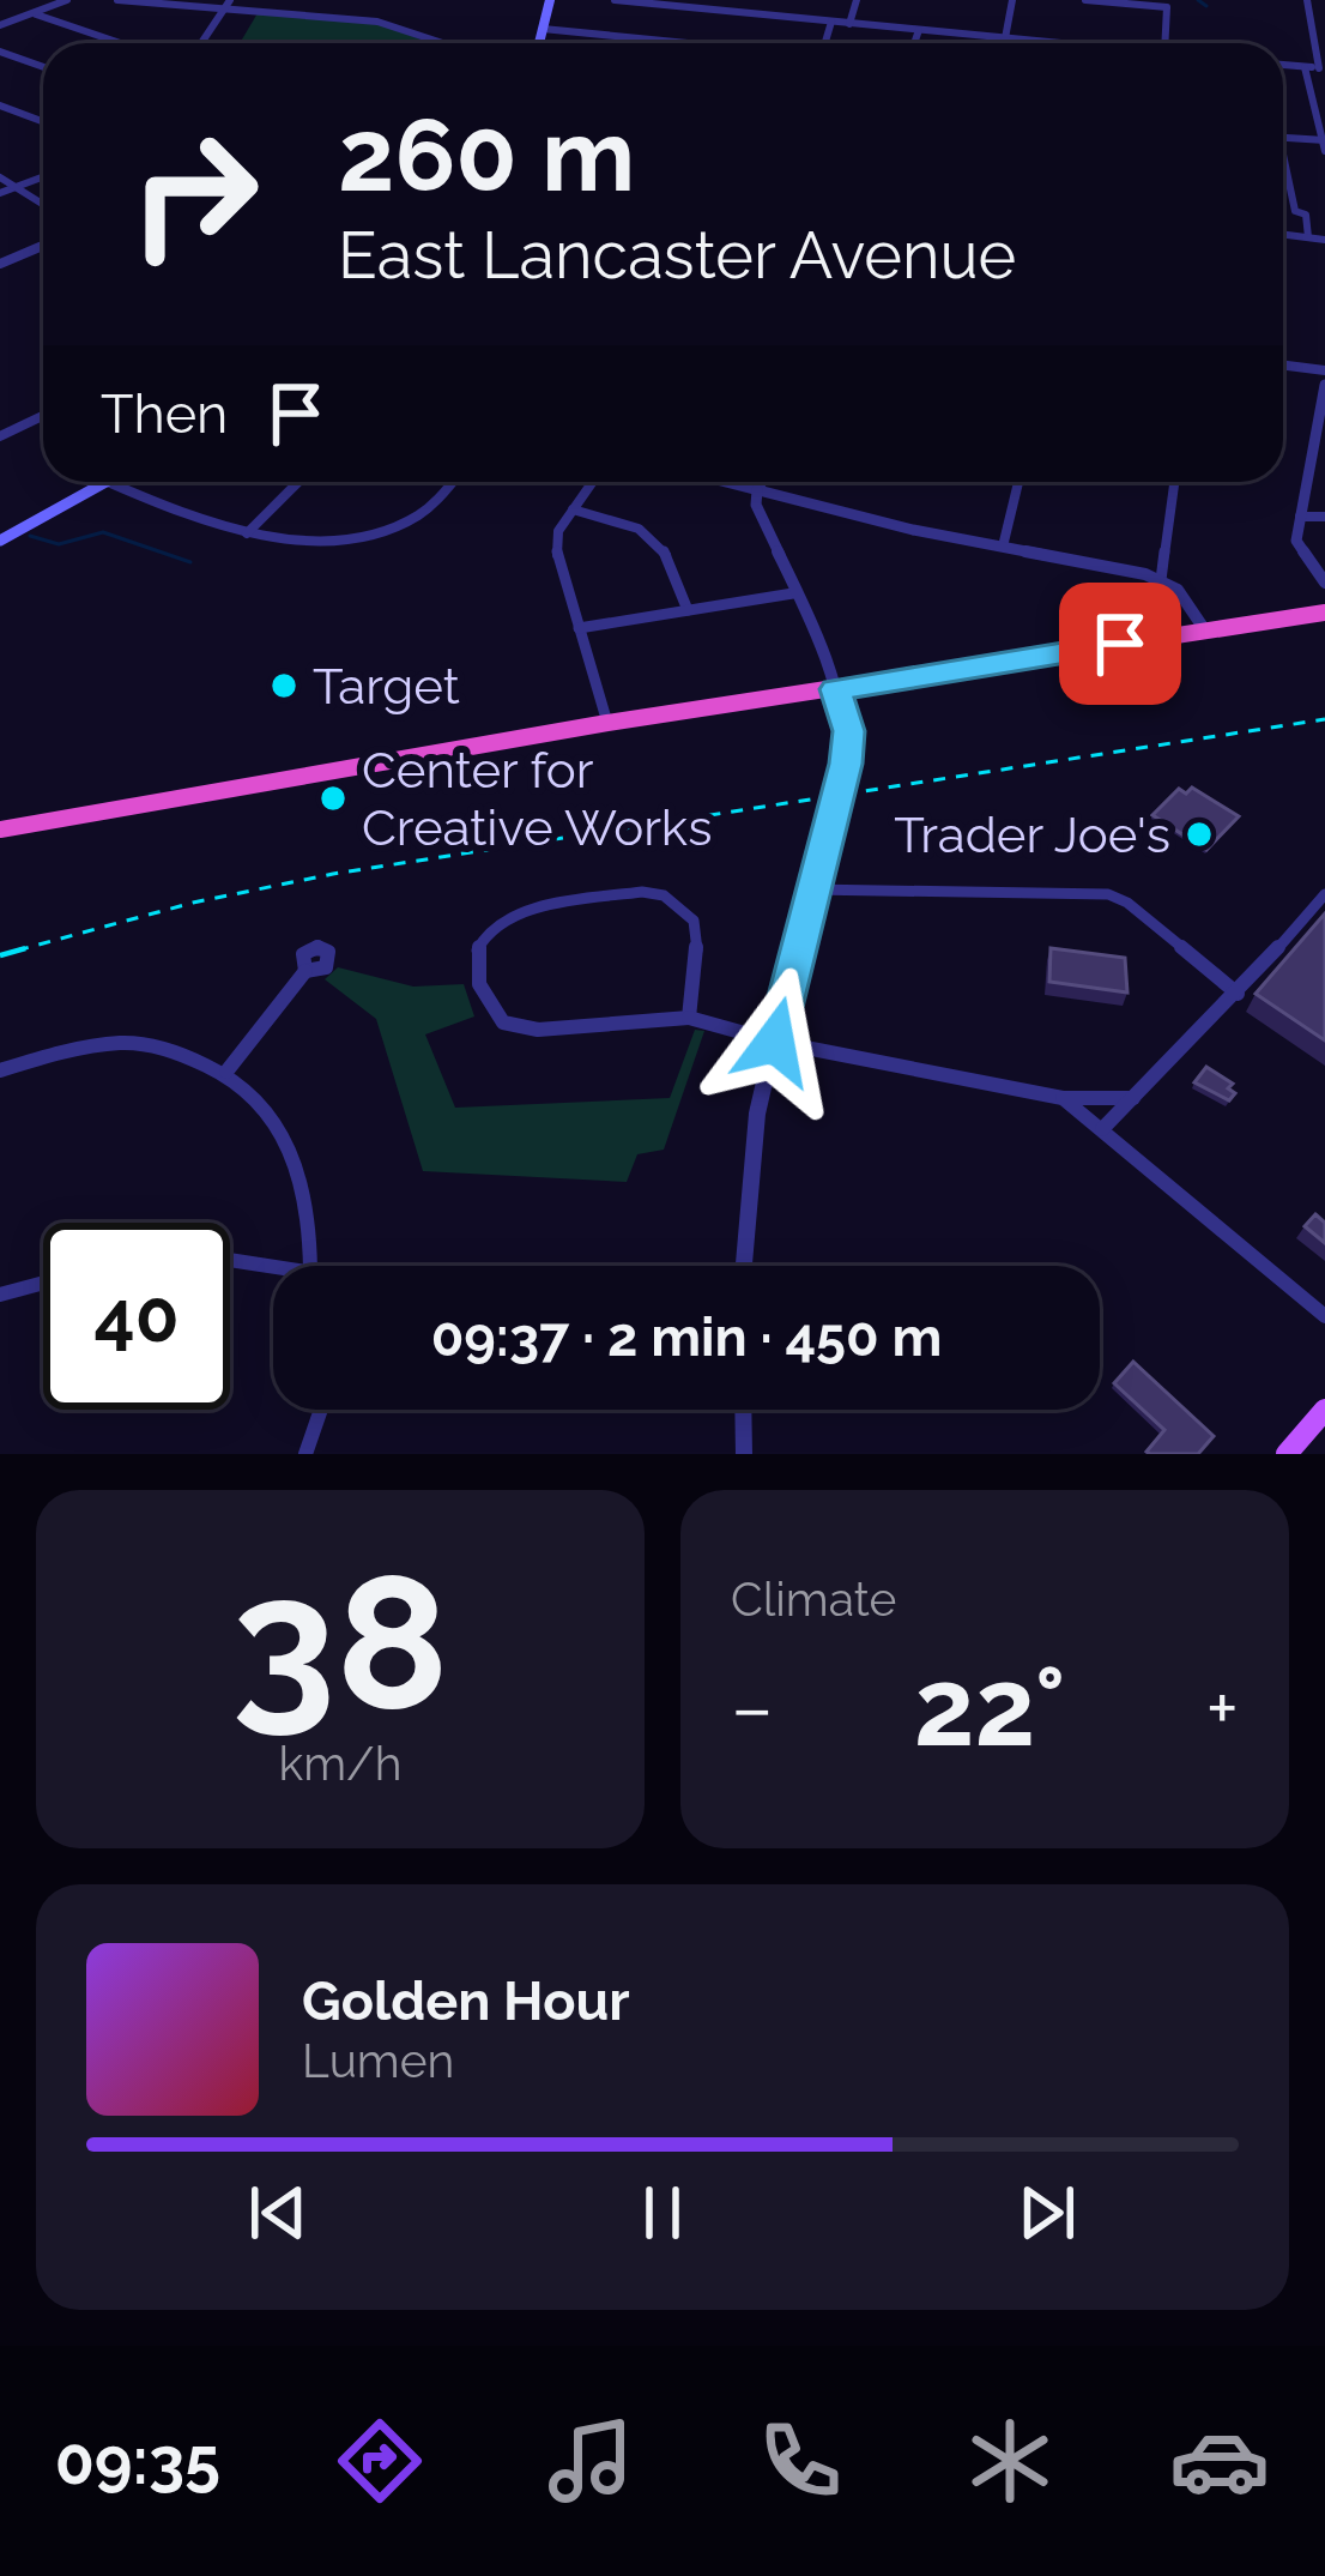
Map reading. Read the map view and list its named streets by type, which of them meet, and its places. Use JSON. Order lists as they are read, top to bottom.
{
  "places": ["Target", "Center for Creative Works", "Trader Joe's"],
  "page": {
    "turn": ["260 m", "East Lancaster Avenue"],
    "then": "Then",
    "limit": "40",
    "trip": "09:37 · 2 min · 450 m",
    "tile": [
      ["38", "km/h"],
      "Climate"
    ],
    "heat": ["−", "22°", "+"],
    "song": ["Golden Hour", "Lumen"],
    "tabs": "09:35"
  }
}
